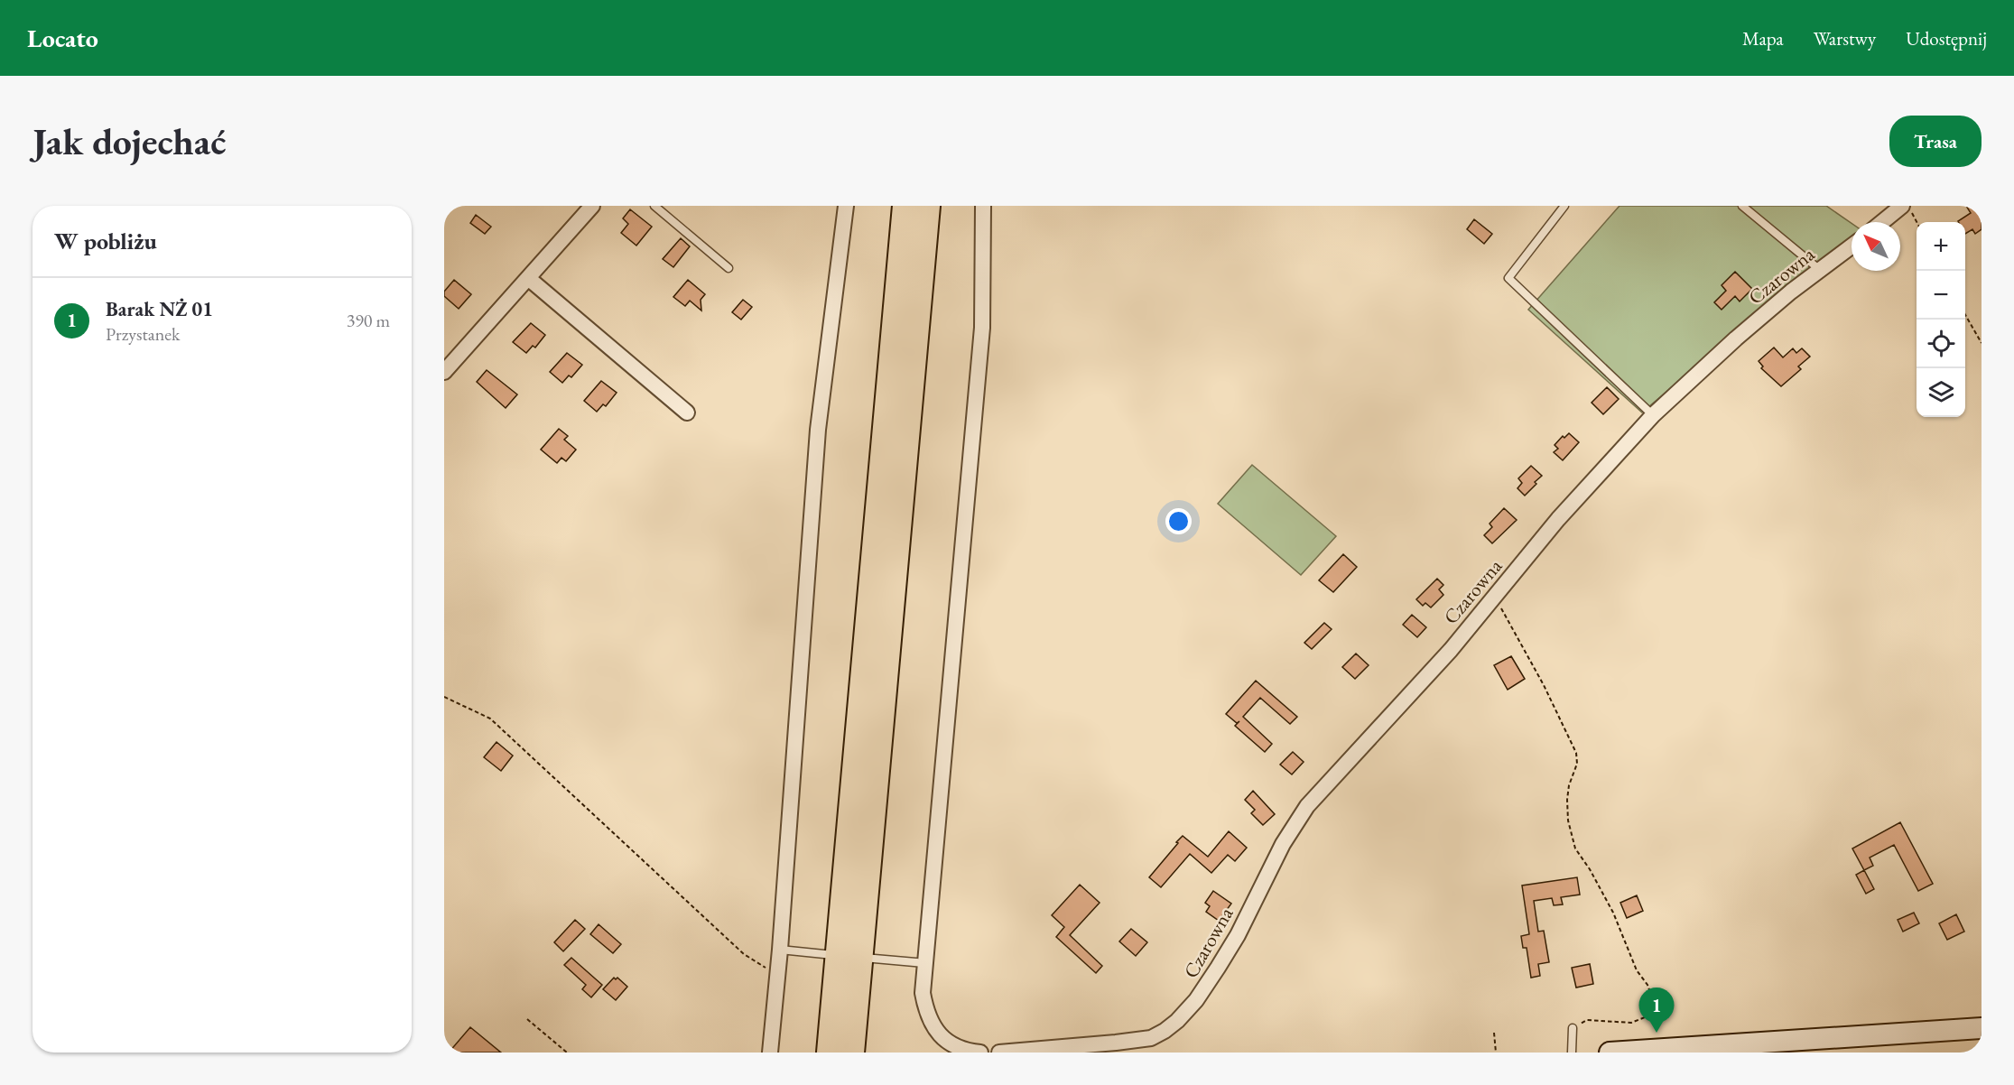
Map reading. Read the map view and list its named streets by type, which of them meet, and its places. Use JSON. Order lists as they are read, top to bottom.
{
  "streets": {
    "street": ["Czarowna"]
  },
  "north": "top left",
  "page": {
    "header": "Locato",
    "nav": ["Mapa", "Warstwy", "Udostępnij"],
    "buttons": "Trasa",
    "title": "Jak dojechać",
    "heading": "W pobliżu",
    "map_buttons": ["+", "−"],
    "list": [
      {
        "mark": "1",
        "name": "Barak NŻ 01",
        "note": "Przystanek",
        "value": "390 m"
      }
    ],
    "pins": "1"
  }
}
